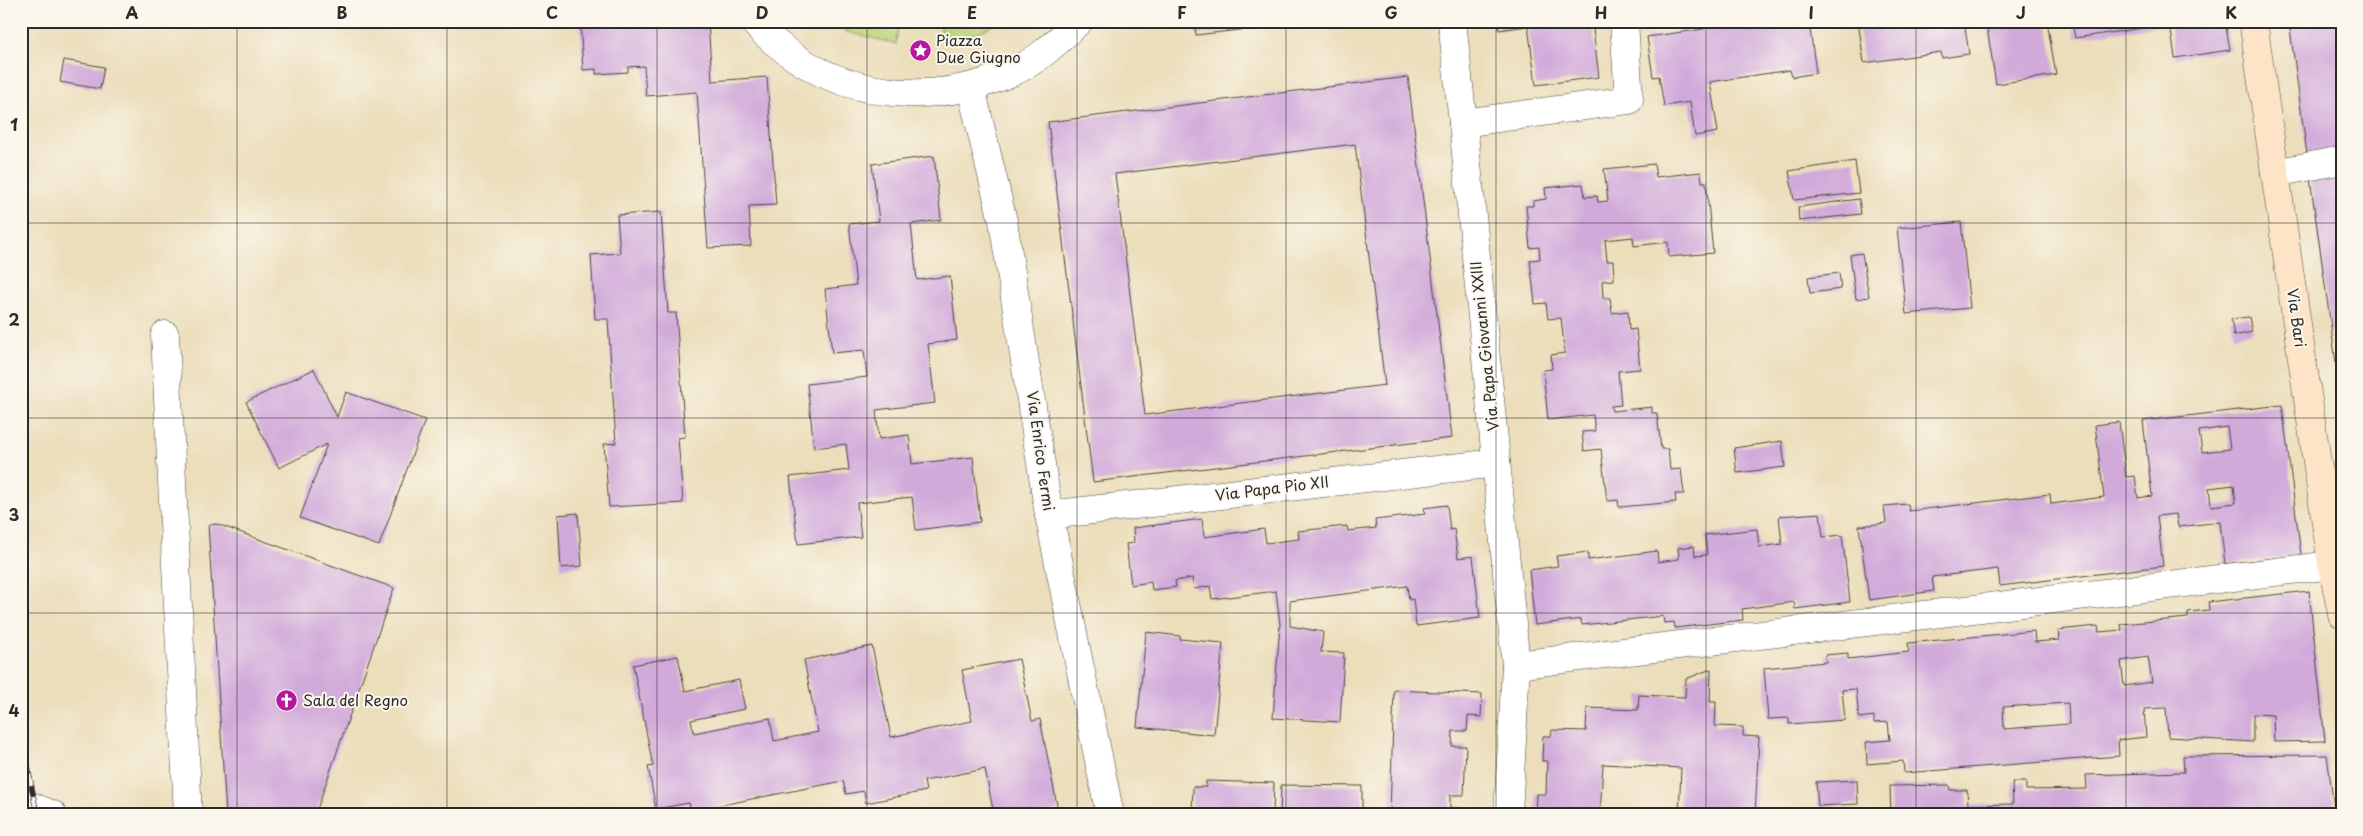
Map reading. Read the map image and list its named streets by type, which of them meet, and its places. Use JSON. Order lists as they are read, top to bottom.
{
  "streets": {
    "street": [
      "Via Bari",
      "Via Papa Giovanni XXIII",
      "Via Enrico Fermi",
      "Via Papa Pio XII"
    ]
  },
  "crossings": [
    ["Via Papa Giovanni XXIII", "Via Papa Pio XII"],
    ["Via Enrico Fermi", "Via Papa Pio XII"]
  ],
  "places": {
    "place": ["Piazza Due Giugno"],
    "church": ["Sala del Regno"]
  },
  "grid": {
    "columns": [
      "A",
      "B",
      "C",
      "D",
      "E",
      "F",
      "G",
      "H",
      "I",
      "J",
      "K"
    ],
    "rows": [
      "1",
      "2",
      "3",
      "4"
    ]
  }
}
